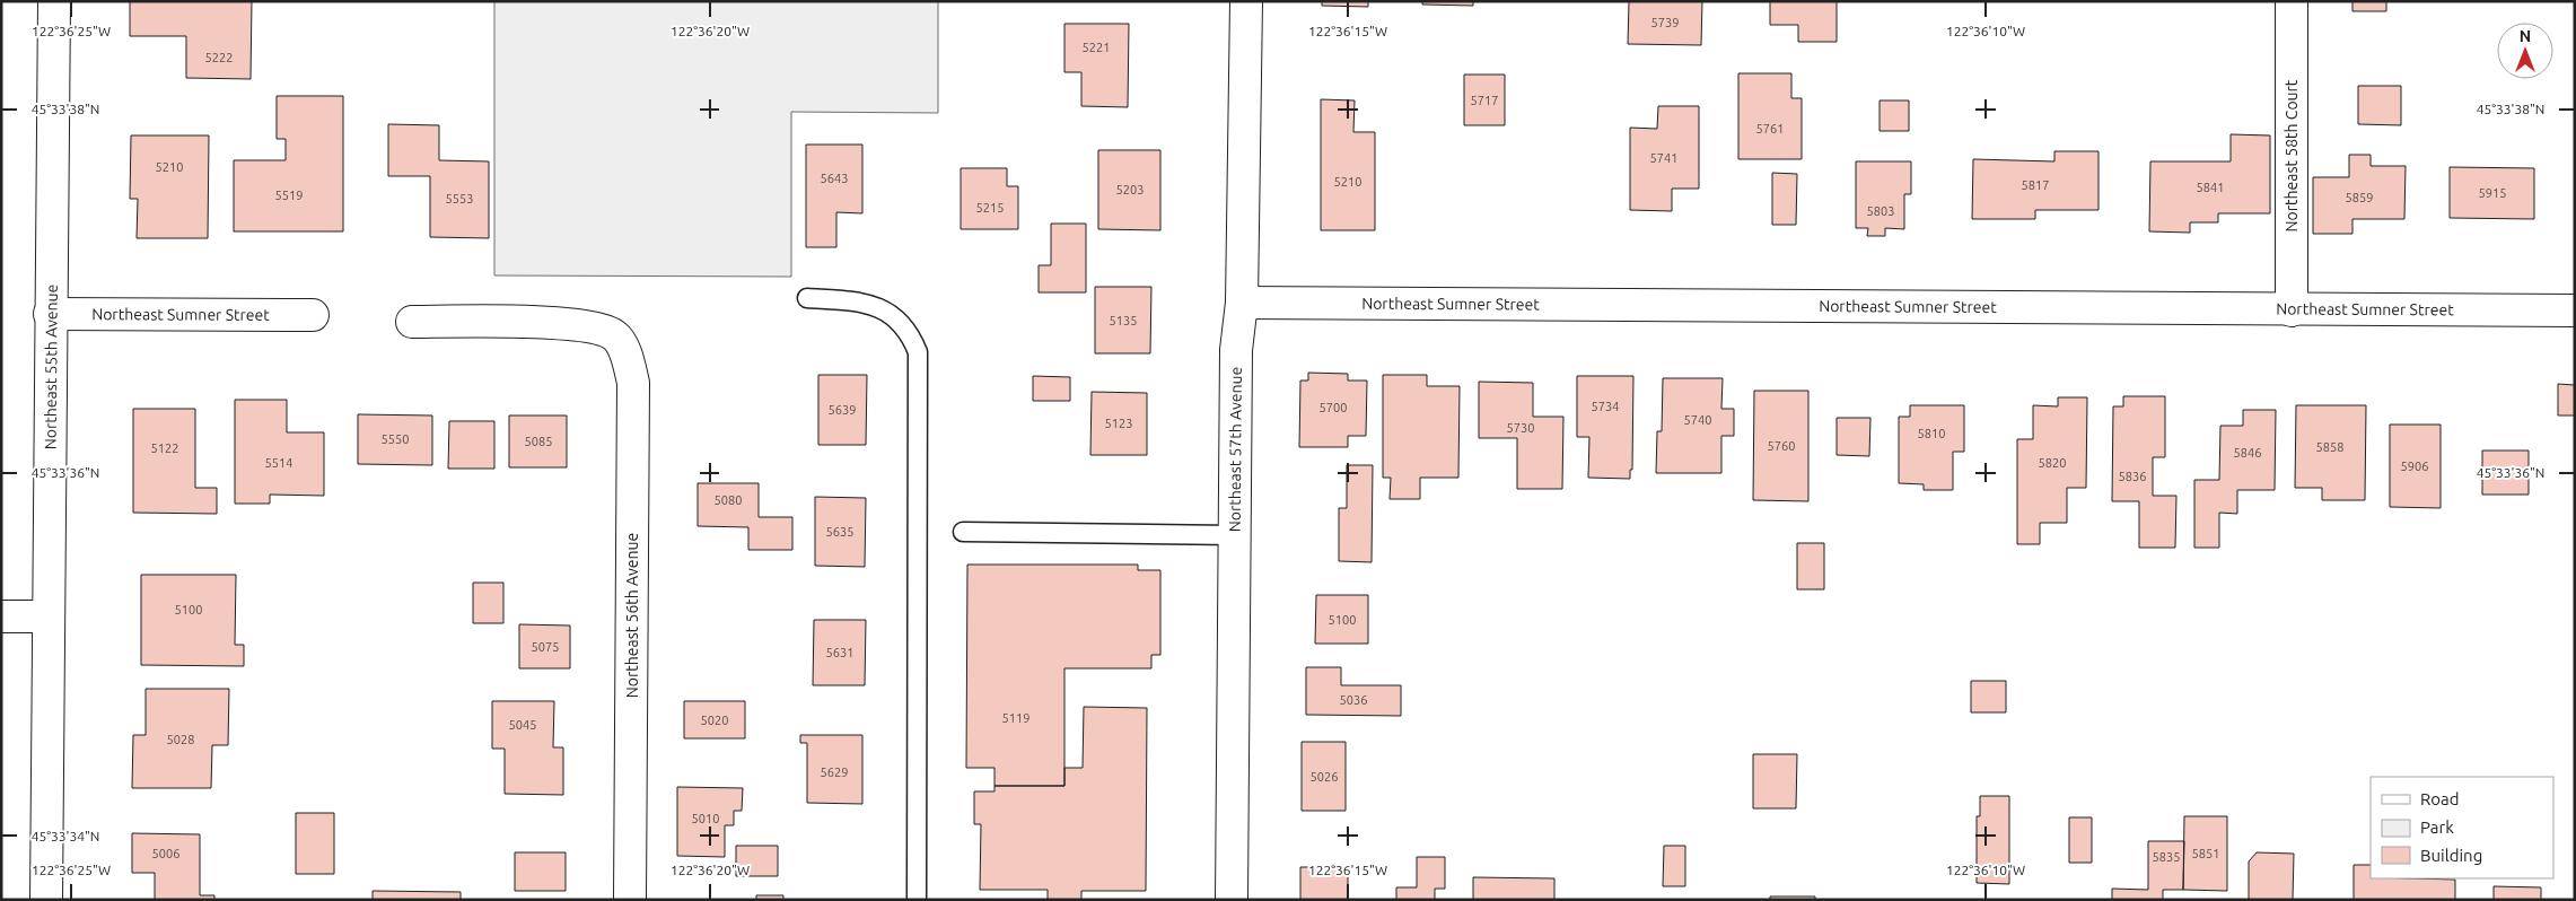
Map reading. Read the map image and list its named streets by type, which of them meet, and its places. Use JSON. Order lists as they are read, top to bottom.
{
  "streets": {
    "street": [
      "Northeast 58th Court",
      "Northeast Sumner Street",
      "Northeast 55th Avenue",
      "Northeast 57th Avenue",
      "Northeast 56th Avenue"
    ]
  },
  "crossings": [
    ["Northeast 58th Court", "Northeast Sumner Street"],
    ["Northeast Sumner Street", "Northeast 55th Avenue"],
    ["Northeast Sumner Street", "Northeast 57th Avenue"]
  ],
  "house_numbers": [
    "5739",
    "5221",
    "5222",
    "5717",
    "5761",
    "5741",
    "5210",
    "5643",
    "5210",
    "5817",
    "5841",
    "5203",
    "5915",
    "5519",
    "5859",
    "5553",
    "5215",
    "5803",
    "5135",
    "5734",
    "5700",
    "5639",
    "5740",
    "5123",
    "5730",
    "5810",
    "5550",
    "5085",
    "5760",
    "5858",
    "5122",
    "5846",
    "5514",
    "5820",
    "5906",
    "5836",
    "5080",
    "5635",
    "5100",
    "5100",
    "5075",
    "5631",
    "5036",
    "5119",
    "5020",
    "5045",
    "5028",
    "5629",
    "5026",
    "5010",
    "5006",
    "5851",
    "5835"
  ],
  "legend": ["Road", "Park", "Building"],
  "north": "top",
  "coordinates": [
    "122°36'25\"W",
    "122°36'20\"W",
    "122°36'15\"W",
    "122°36'10\"W",
    "45°33'38\"N",
    "45°33'36\"N",
    "45°33'34\"N"
  ]
}
